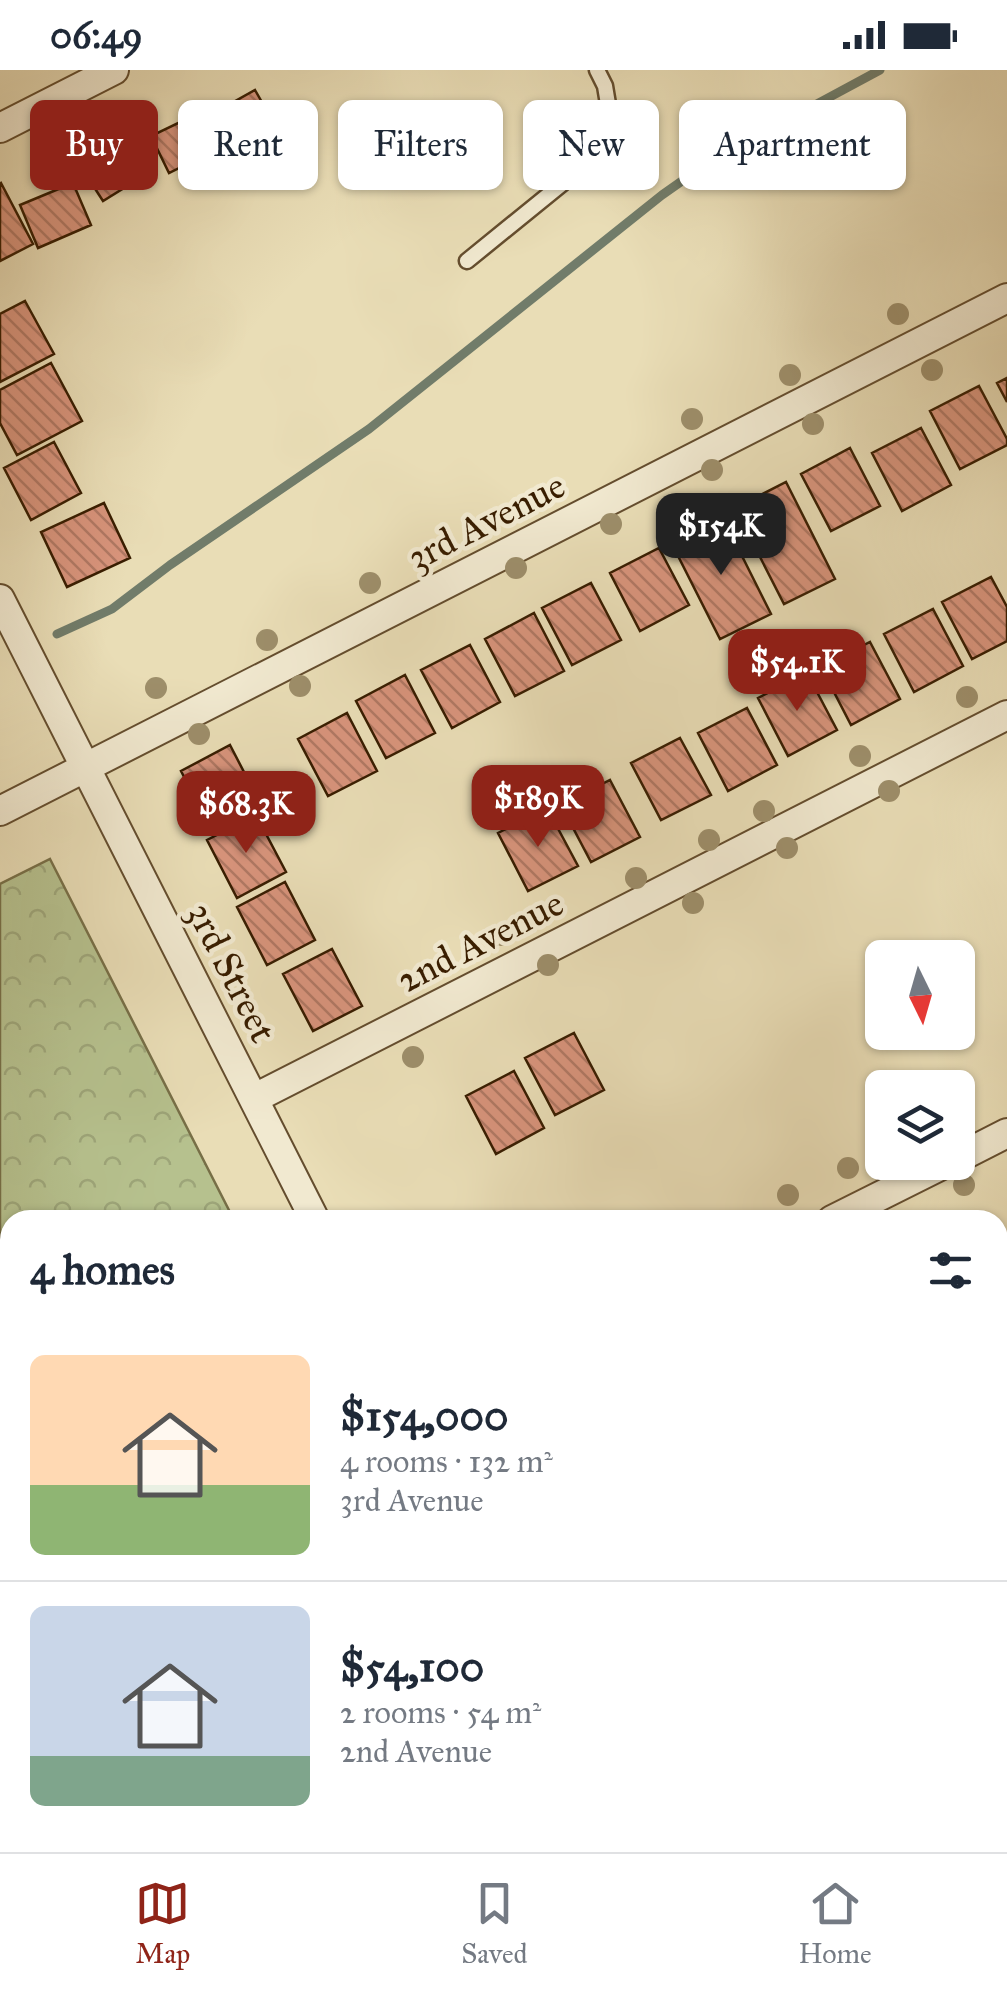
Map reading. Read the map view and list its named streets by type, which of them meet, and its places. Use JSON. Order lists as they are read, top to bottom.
{
  "streets": {
    "street": ["3rd Avenue", "2nd Avenue", "3rd Street"]
  },
  "crossings": [
    ["3rd Avenue", "3rd Street"],
    ["2nd Avenue", "3rd Street"]
  ],
  "north": "bottom",
  "page": {
    "status": "06:49",
    "chip": [
      "Buy",
      "Rent",
      "Filters",
      "New",
      "Apartment"
    ],
    "price": [
      "$154K",
      "$54.1K",
      "$189K",
      "$68.3K"
    ],
    "heading": "4 homes",
    "list": [
      {
        "name": "$154,000",
        "note": "4 rooms · 132 m² · 3rd Avenue"
      },
      {
        "name": "$54,100",
        "note": "2 rooms · 54 m² · 2nd Avenue"
      }
    ],
    "tabs": ["Map", "Saved", "Home"]
  }
}
